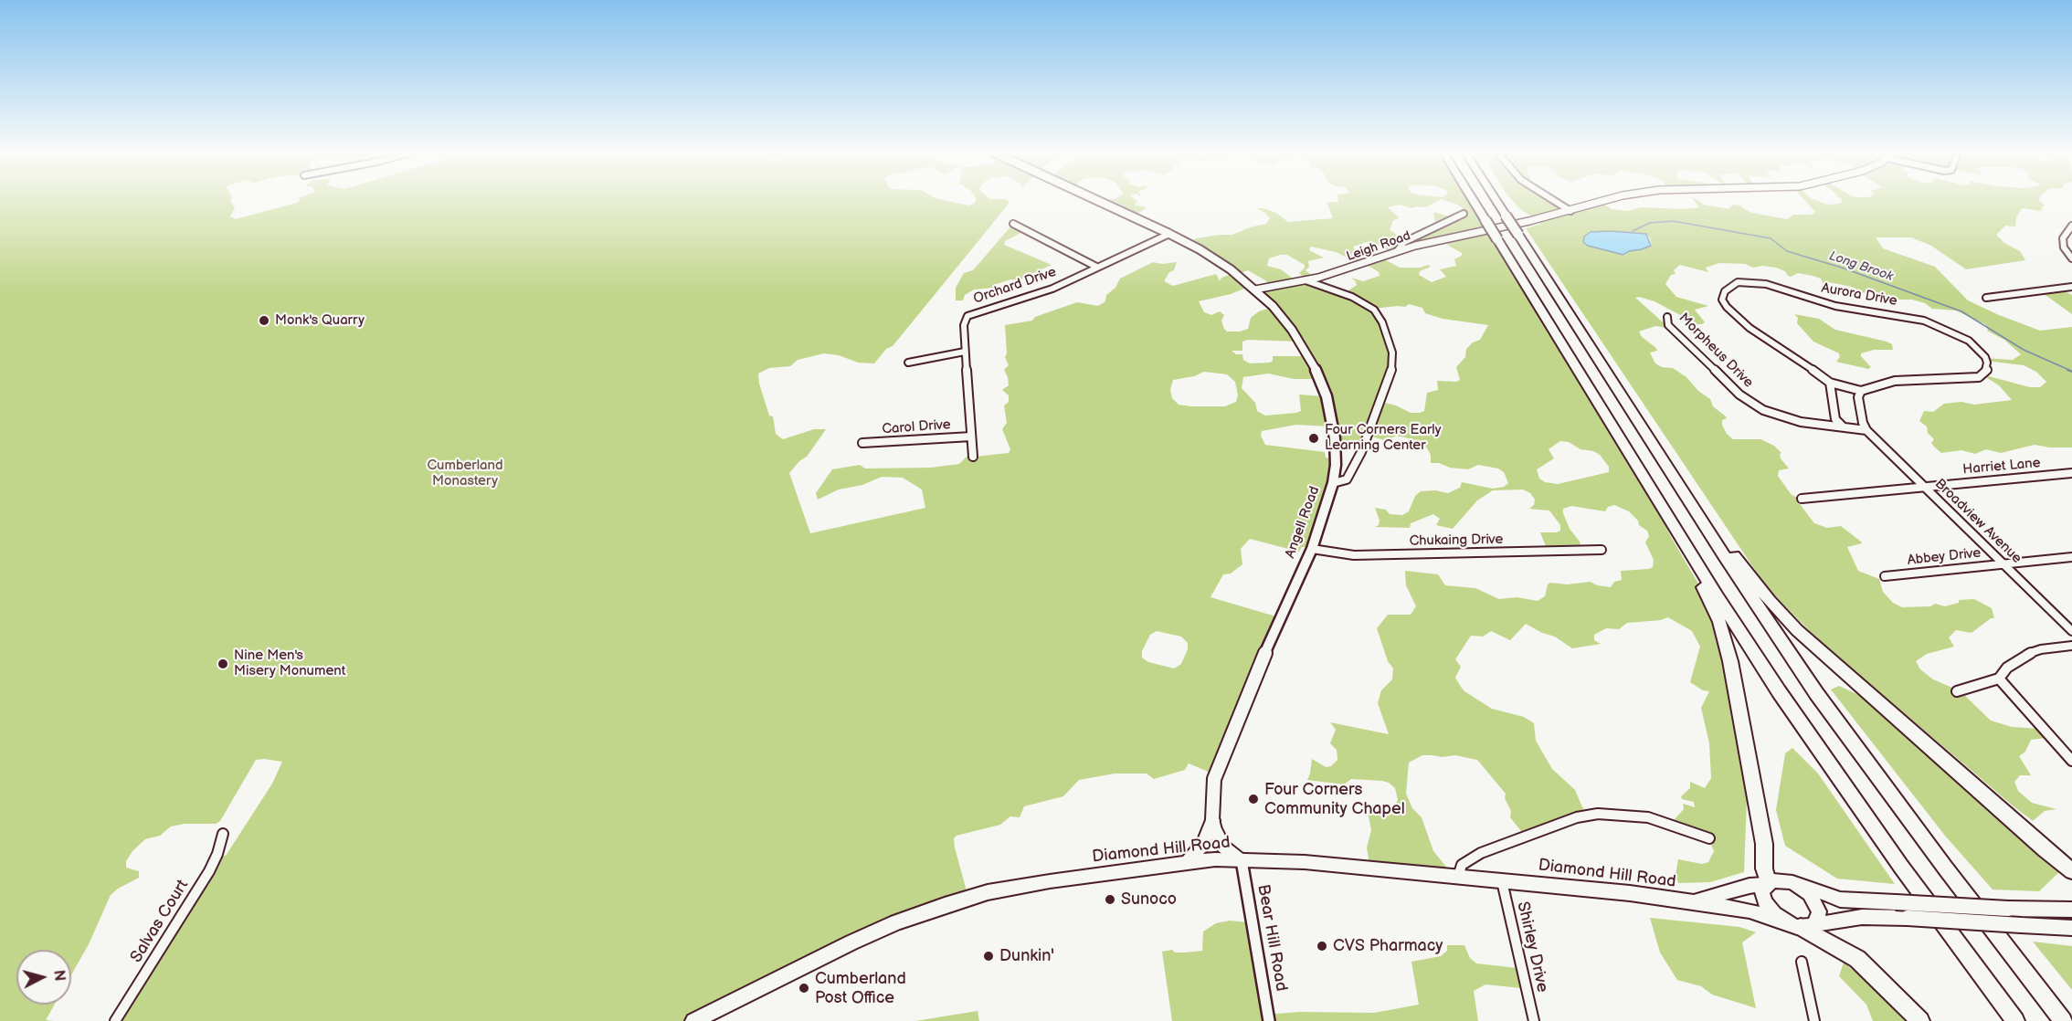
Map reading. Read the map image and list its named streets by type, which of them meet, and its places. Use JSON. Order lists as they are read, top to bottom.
{
  "streets": {
    "main road": ["Angell Road", "Diamond Hill Road"],
    "street": [
      "Leigh Road",
      "Orchard Drive",
      "Aurora Drive",
      "Morpheus Drive",
      "Carol Drive",
      "Harriet Lane",
      "Broadview Avenue",
      "Chukaing Drive",
      "Abbey Drive",
      "Salvas Court",
      "Bear Hill Road",
      "Shirley Drive"
    ]
  },
  "crossings": [
    ["Leigh Road", "Angell Road"],
    ["Orchard Drive", "Carol Drive"],
    ["Orchard Drive", "Angell Road"],
    ["Harriet Lane", "Broadview Avenue"],
    ["Broadview Avenue", "Abbey Drive"],
    ["Angell Road", "Chukaing Drive"],
    ["Angell Road", "Diamond Hill Road"],
    ["Angell Road", "Bear Hill Road"],
    ["Diamond Hill Road", "Bear Hill Road"],
    ["Diamond Hill Road", "Shirley Drive"]
  ],
  "water": ["Long Brook"],
  "parks": ["Cumberland Monastery"],
  "places": [
    "Monk's Quarry",
    "Four Corners Early Learning Center",
    "Nine Men's Misery Monument",
    "Four Corners Community Chapel",
    "Sunoco",
    "CVS Pharmacy",
    "Dunkin'",
    "Cumberland Post Office"
  ],
  "north": "right"
}
